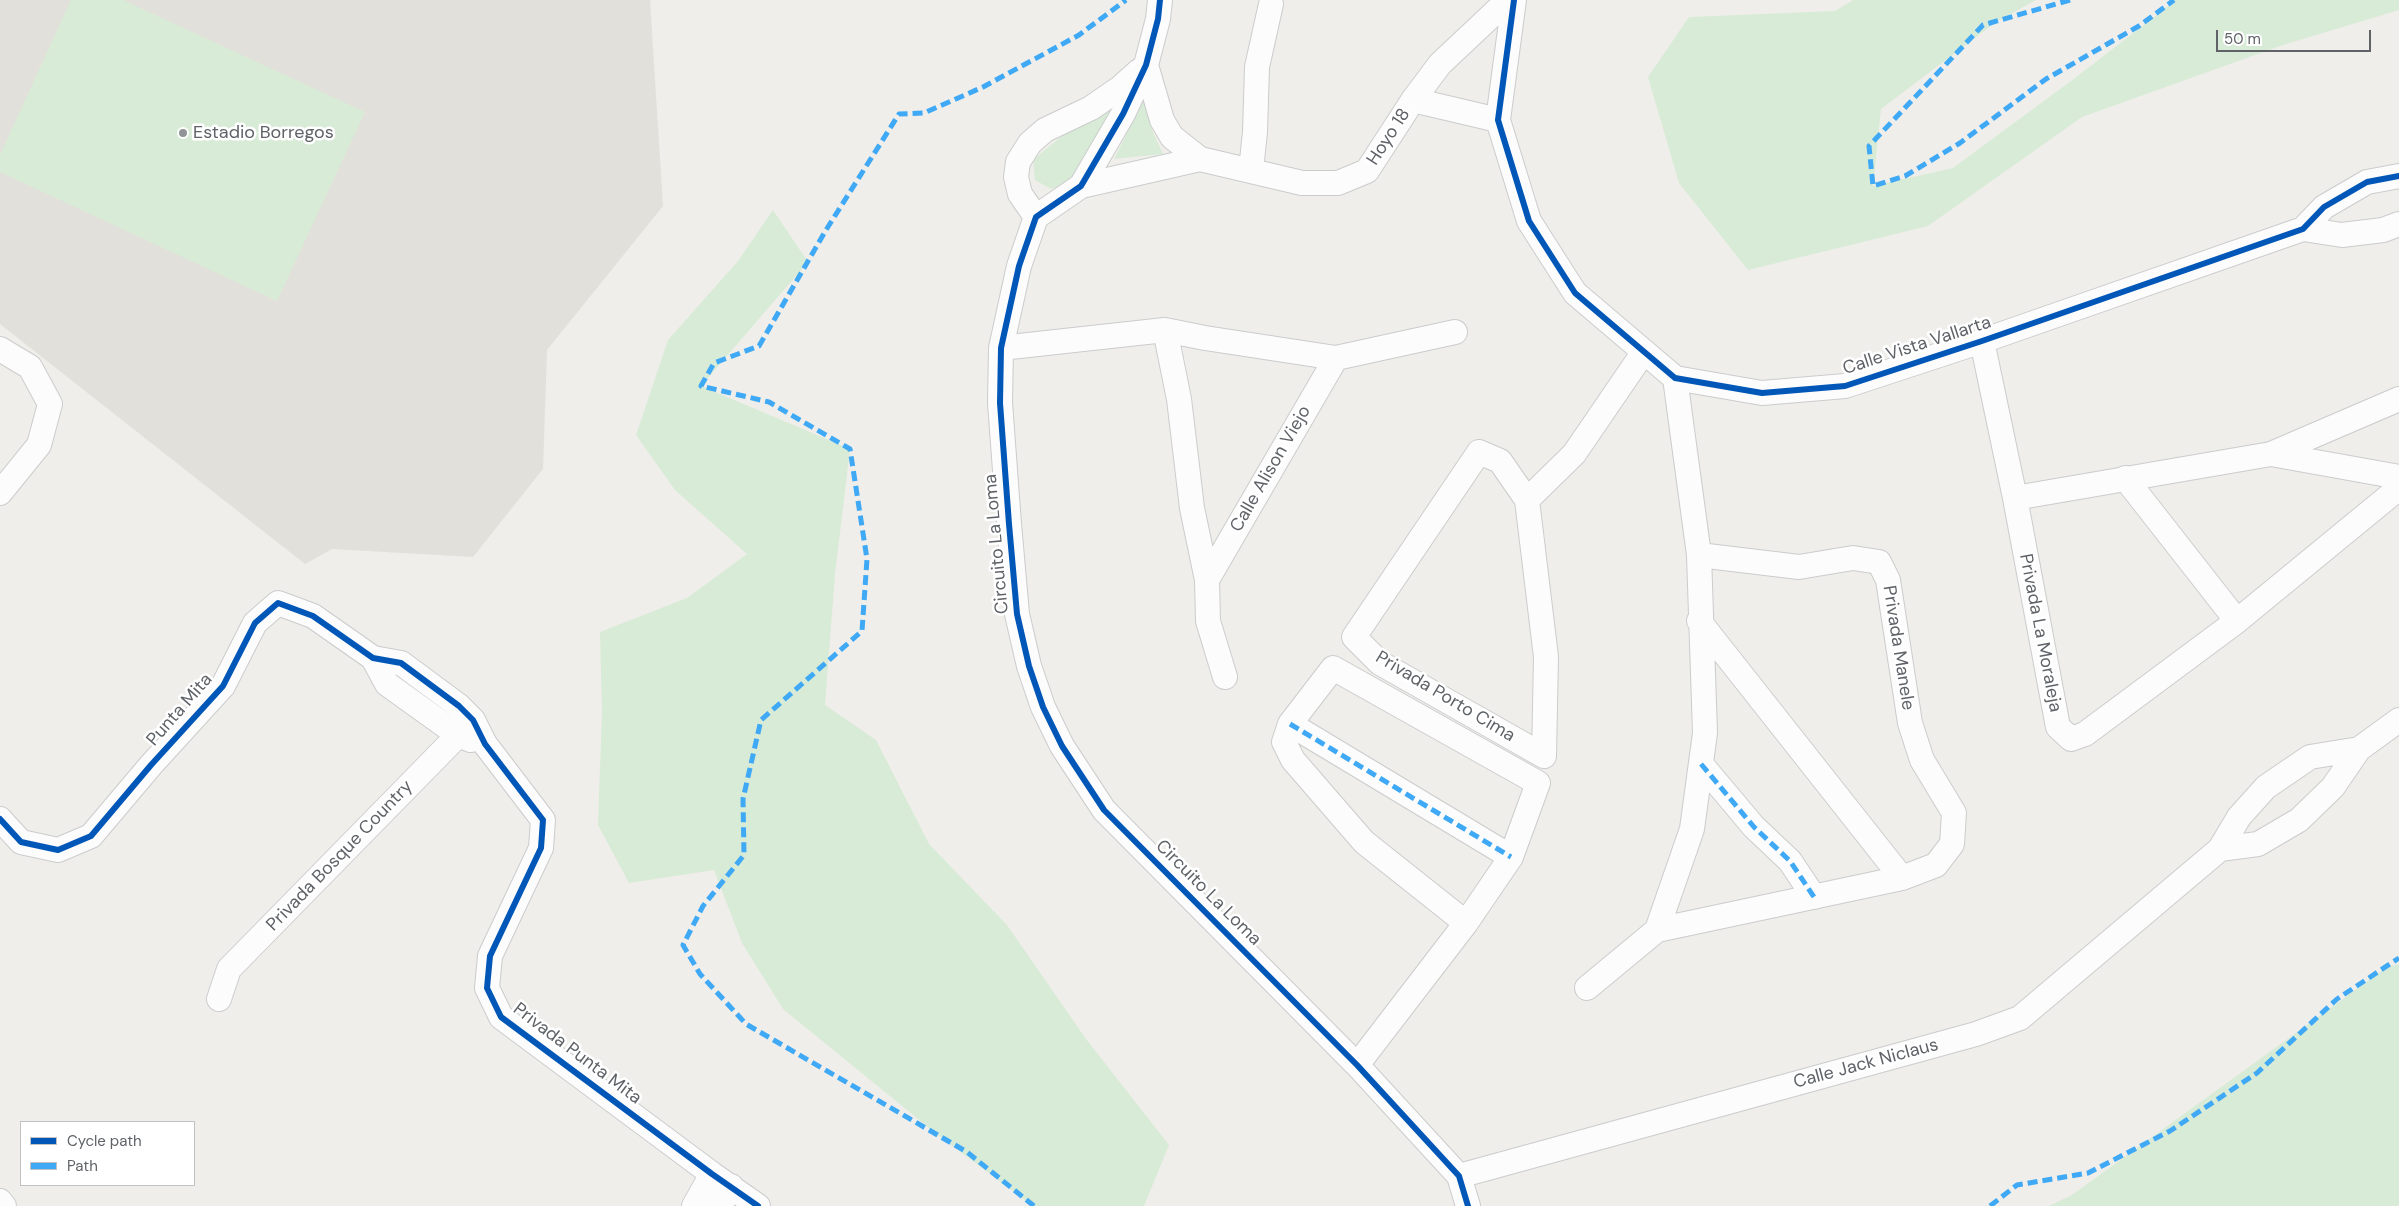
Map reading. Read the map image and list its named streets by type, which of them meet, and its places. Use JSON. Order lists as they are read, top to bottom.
{
  "streets": {
    "street": [
      "Hoyo 18",
      "Calle Vista Vallarta",
      "Calle Alison Viejo",
      "Circuito La Loma",
      "Privada La Moraleja",
      "Privada Manele",
      "Privada Porto Cima",
      "Punta Mita",
      "Privada Bosque Country",
      "Privada Punta Mita",
      "Calle Jack Niclaus"
    ]
  },
  "crossings": [
    ["Calle Vista Vallarta", "Privada La Moraleja"],
    ["Circuito La Loma", "Privada Porto Cima"],
    ["Circuito La Loma", "Calle Jack Niclaus"],
    ["Punta Mita", "Privada Bosque Country"],
    ["Punta Mita", "Privada Punta Mita"],
    ["Privada Bosque Country", "Privada Punta Mita"]
  ],
  "places": ["Estadio Borregos"],
  "legend": ["Cycle path", "Path"],
  "scale_bar": "50 m"
}
